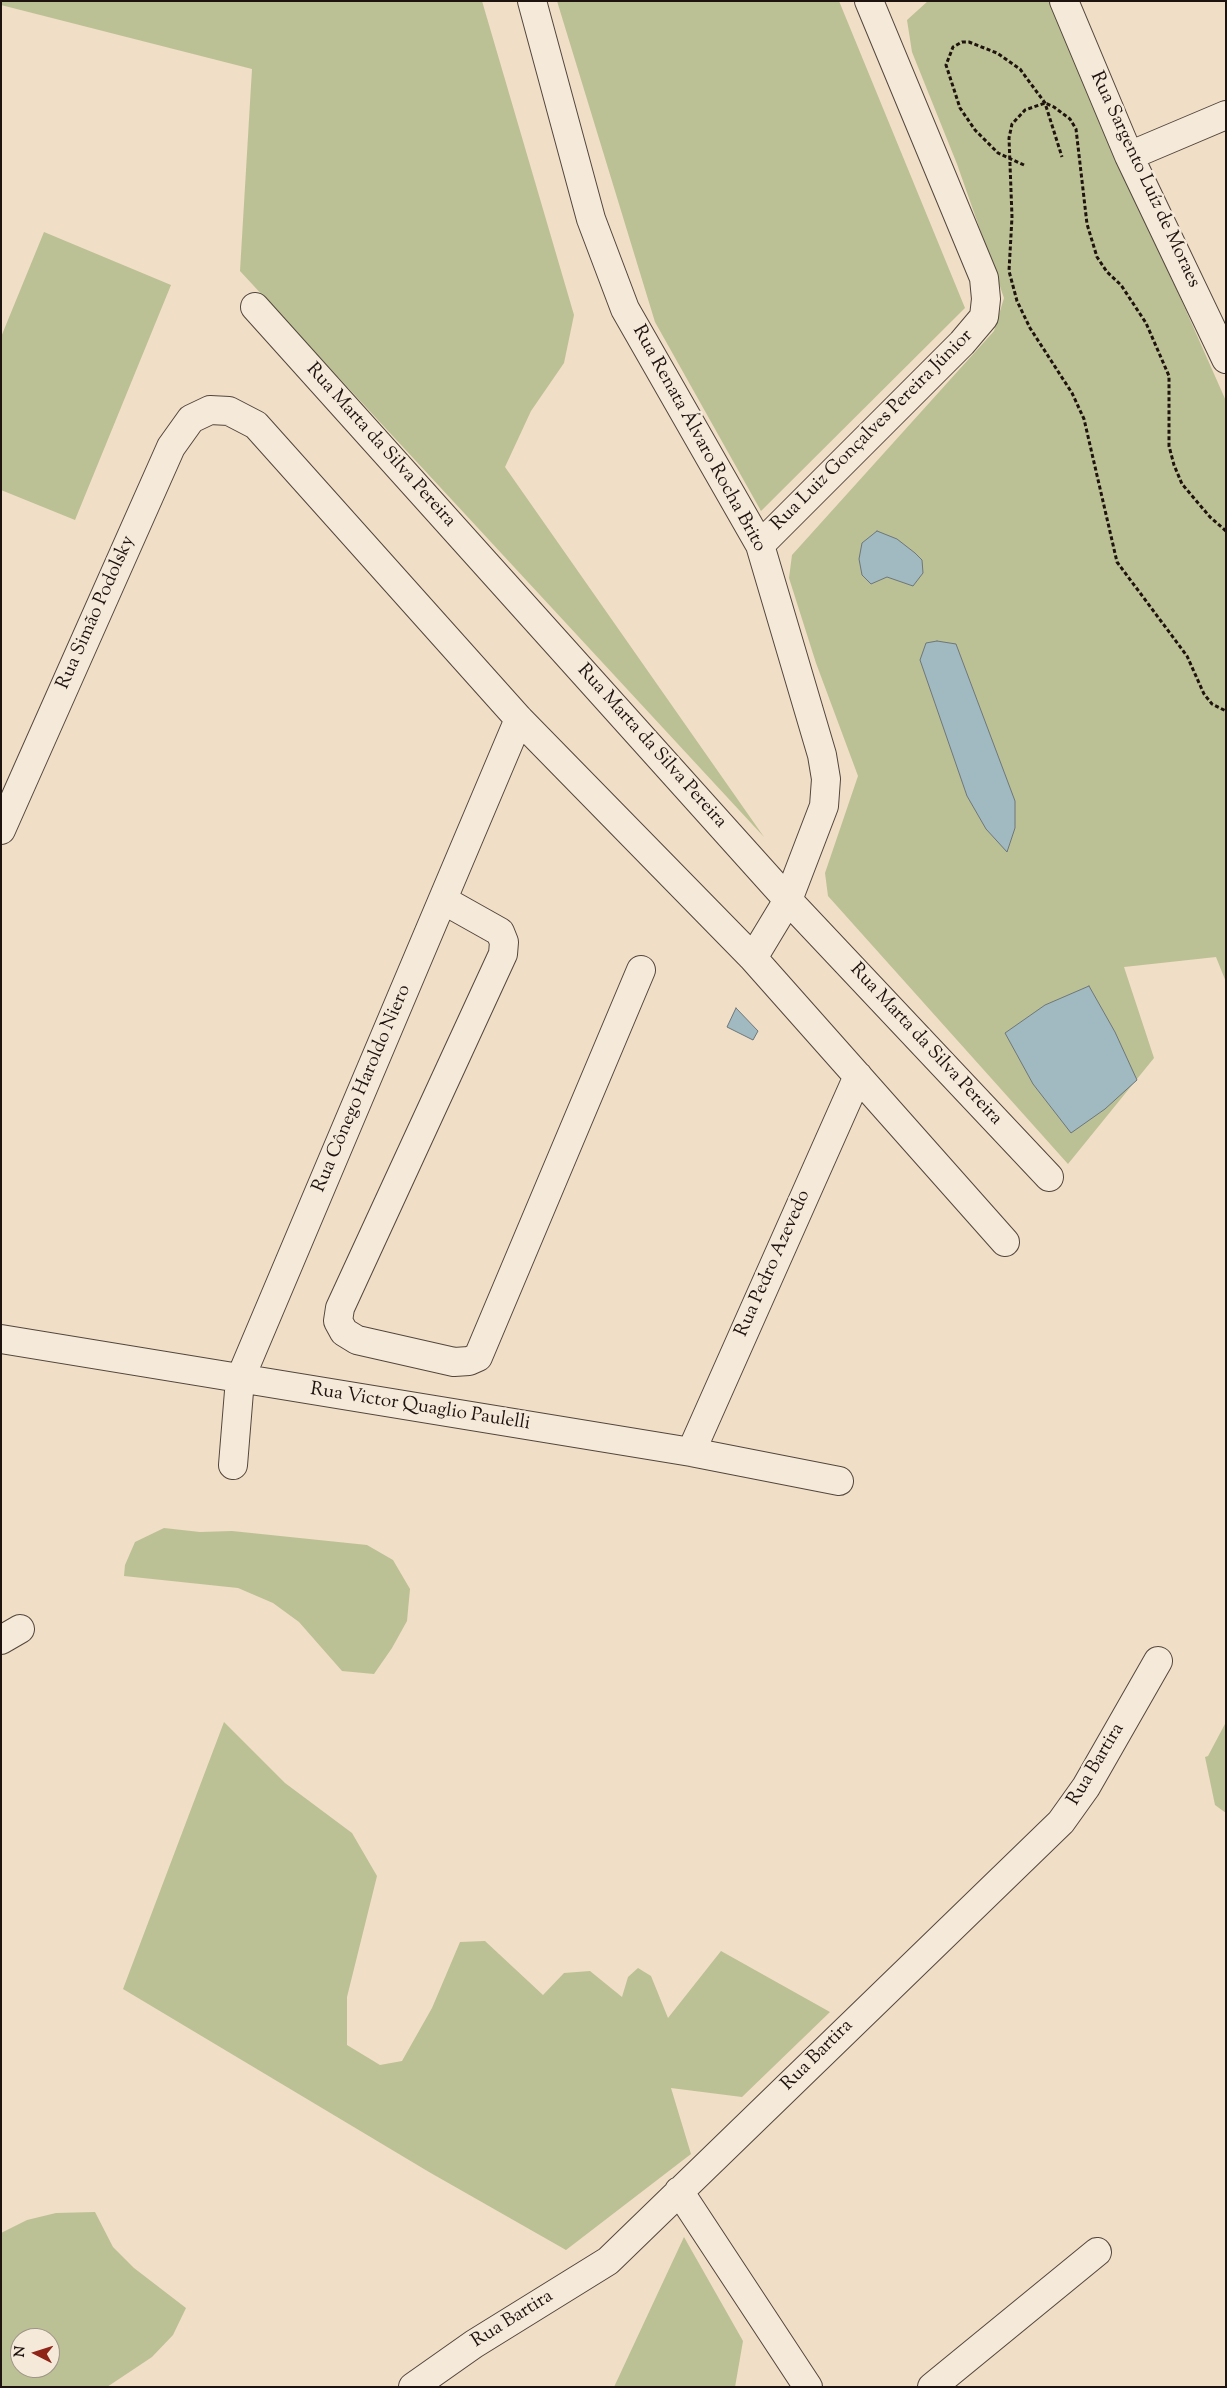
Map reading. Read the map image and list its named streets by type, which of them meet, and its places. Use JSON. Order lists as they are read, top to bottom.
{
  "streets": {
    "street": [
      "Rua Sargento Luíz de Moraes",
      "Rua Luiz Gonçalves Pereira Júnior",
      "Rua Renata Álvaro Rocha Brito",
      "Rua Marta da Silva Pereira",
      "Rua Simão Podolsky",
      "Rua Cônego Haroldo Niero",
      "Rua Pedro Azevedo",
      "Rua Victor Quaglio Paulelli",
      "Rua Bartira"
    ]
  },
  "crossings": [
    ["Rua Luiz Gonçalves Pereira Júnior", "Rua Renata Álvaro Rocha Brito"],
    ["Rua Renata Álvaro Rocha Brito", "Rua Marta da Silva Pereira"],
    ["Rua Simão Podolsky", "Rua Cônego Haroldo Niero"],
    ["Rua Cônego Haroldo Niero", "Rua Victor Quaglio Paulelli"],
    ["Rua Pedro Azevedo", "Rua Victor Quaglio Paulelli"]
  ],
  "north": "left"
}
